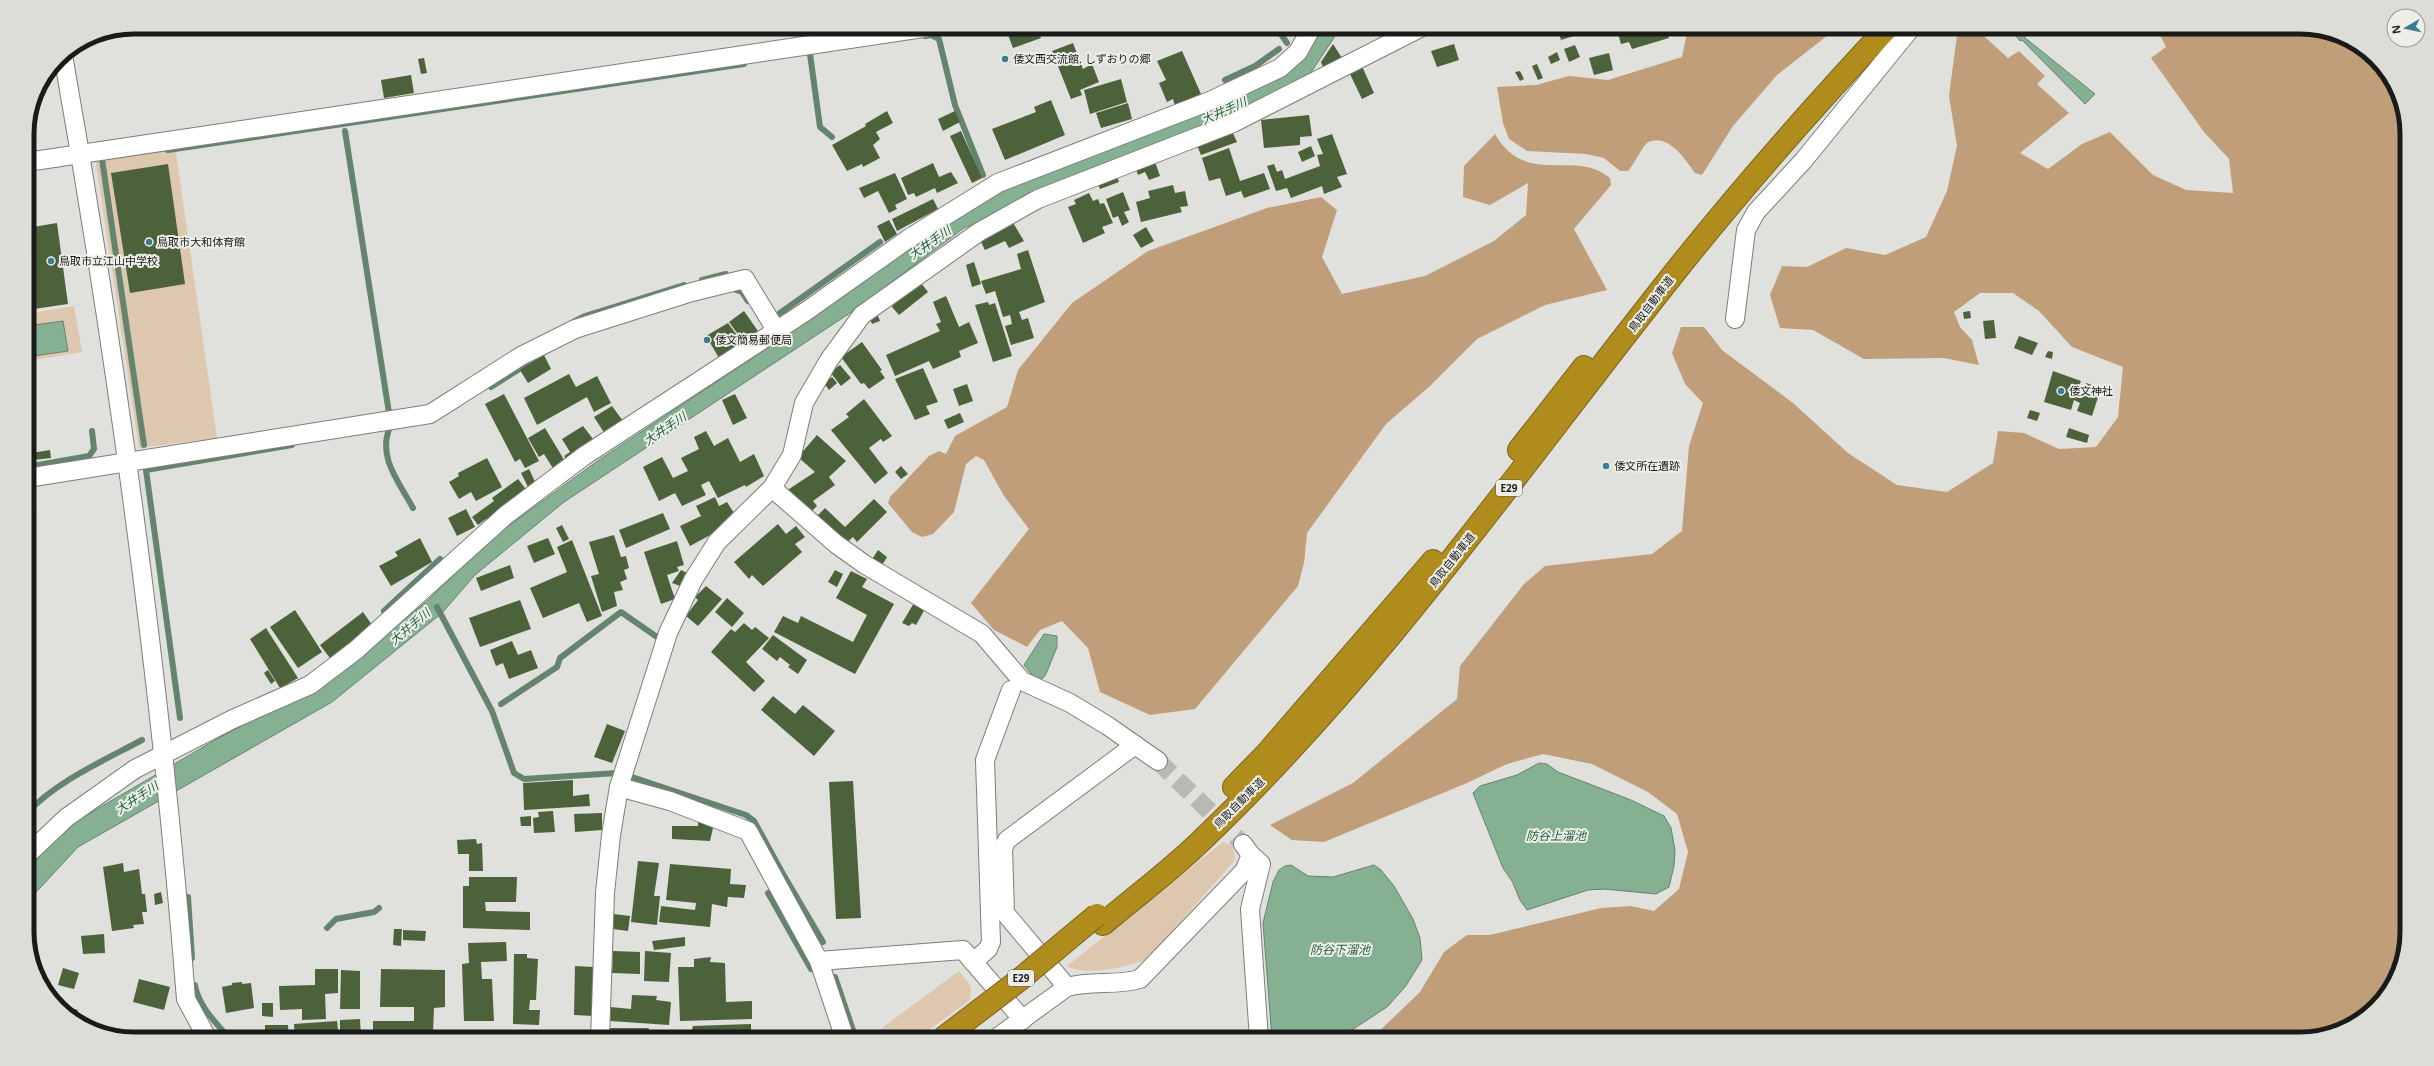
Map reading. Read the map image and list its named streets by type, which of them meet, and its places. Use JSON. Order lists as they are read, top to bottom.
{
  "streets": {
    "highway": ["鳥取自動車道", "E29"]
  },
  "water": ["大井手川", "防谷上溜池", "防谷下溜池"],
  "places": [
    "倭文西交流館. しずおりの郷",
    "鳥取市大和体育館",
    "鳥取市立江山中学校",
    "倭文簡易郵便局",
    "倭文神社",
    "倭文所在遺跡"
  ],
  "north": "left"
}
